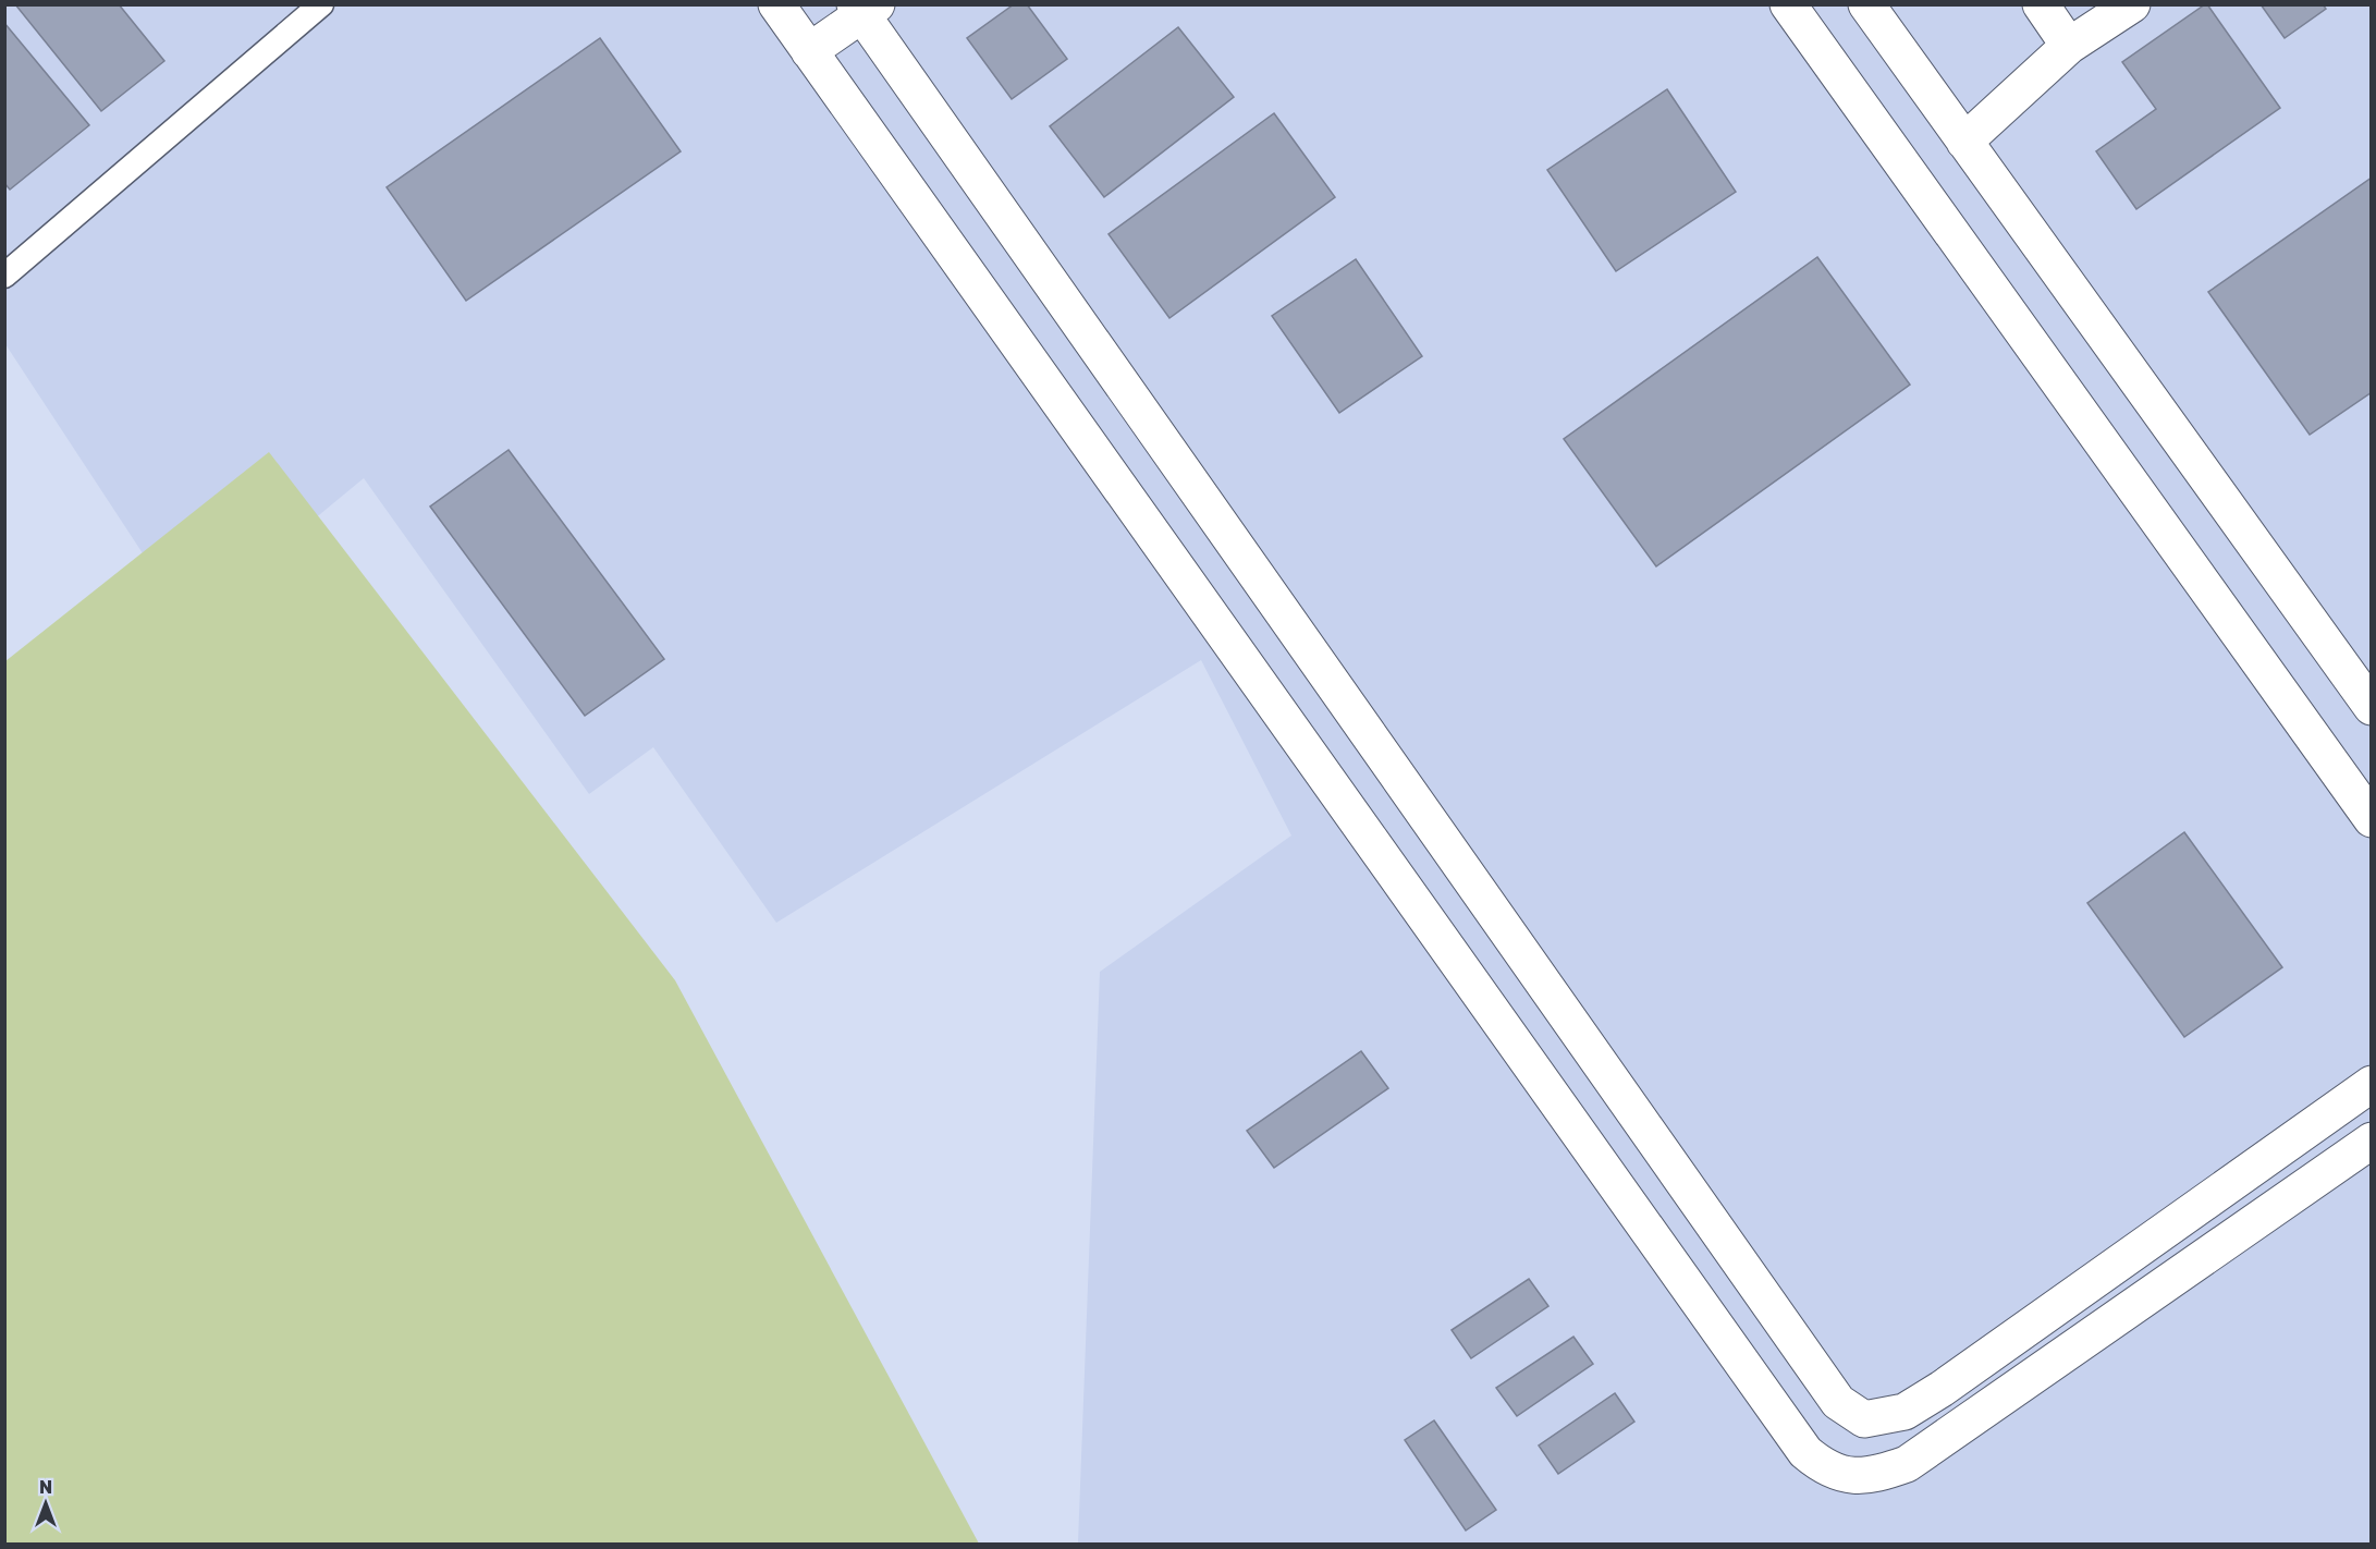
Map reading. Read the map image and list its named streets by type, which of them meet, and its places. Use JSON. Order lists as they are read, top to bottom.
{
  "north": "top"
}
